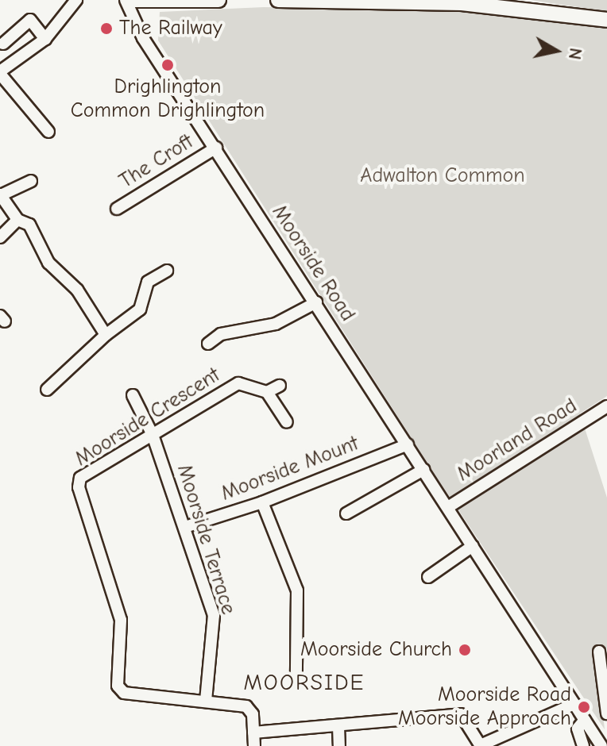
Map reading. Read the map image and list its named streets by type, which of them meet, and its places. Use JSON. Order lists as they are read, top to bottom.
{
  "streets": {
    "street": [
      "The Croft",
      "Moorside Road",
      "Moorside Crescent",
      "Moorland Road",
      "Moorside Mount",
      "Moorside Terrace"
    ]
  },
  "crossings": [
    ["The Croft", "Moorside Road"],
    ["Moorside Road", "Moorland Road"],
    ["Moorside Road", "Moorside Mount"],
    ["Moorside Crescent", "Moorside Terrace"],
    ["Moorside Mount", "Moorside Terrace"]
  ],
  "districts": ["MOORSIDE"],
  "parks": ["Adwalton Common"],
  "places": [
    "The Railway",
    "Drighlington Common Drighlington",
    "Moorside Church",
    "Moorside Road Moorside Approach"
  ],
  "north": "right"
}
